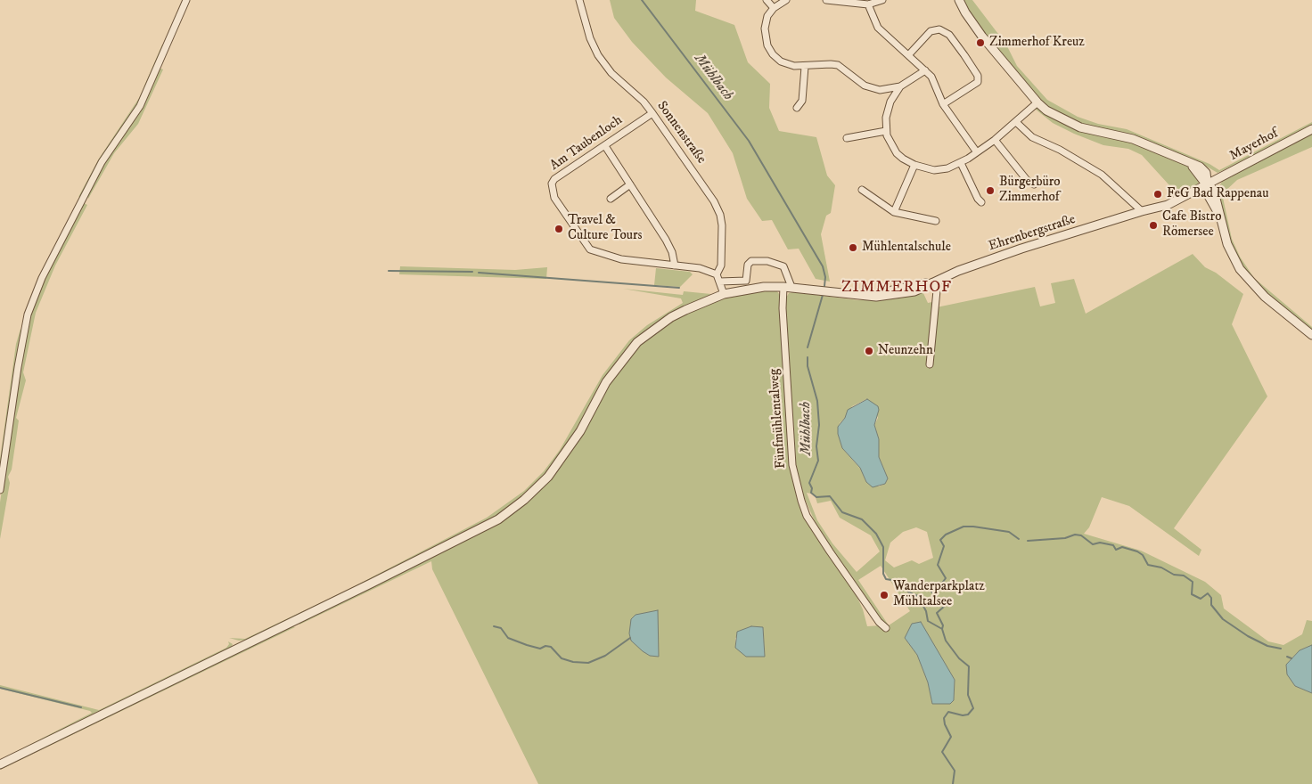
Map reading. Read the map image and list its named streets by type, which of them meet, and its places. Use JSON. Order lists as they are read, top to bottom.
{
  "streets": {
    "street": [
      "Sonnenstraße",
      "Am Taubenloch",
      "Mayerhof",
      "Ehrenbergstraße",
      "Fünfmühlentalweg"
    ]
  },
  "crossings": [
    ["Sonnenstraße", "Am Taubenloch"],
    ["Mayerhof", "Ehrenbergstraße"],
    ["Ehrenbergstraße", "Fünfmühlentalweg"]
  ],
  "districts": ["ZIMMERHOF"],
  "water": ["Mühlbach"],
  "places": [
    "Zimmerhof Kreuz",
    "Bürgerbüro Zimmerhof",
    "FeG Bad Rappenau",
    "Cafe Bistro Römersee",
    "Travel & Culture Tours",
    "Mühlentalschule",
    "Neunzehn",
    "Wanderparkplatz Mühltalsee"
  ]
}
